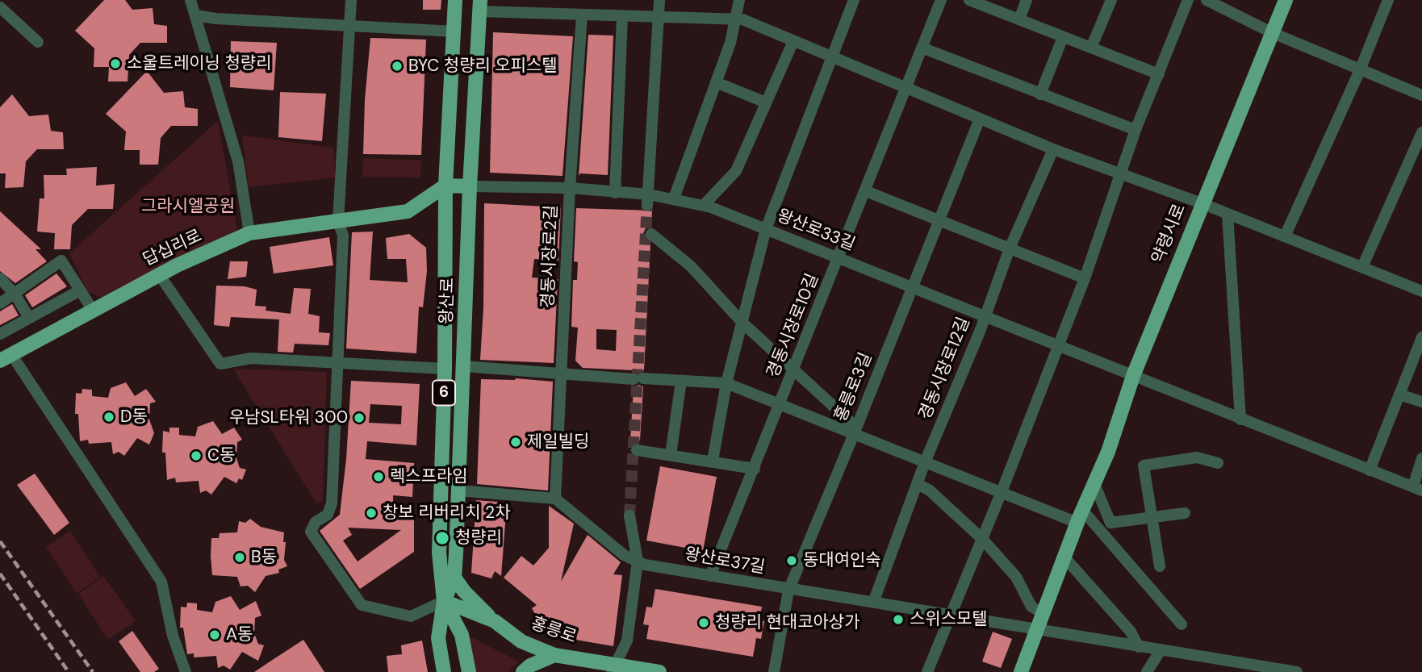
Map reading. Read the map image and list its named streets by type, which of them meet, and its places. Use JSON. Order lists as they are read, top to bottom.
{
  "streets": {
    "main road": [
      "약령시로",
      "답십리로",
      "왕산로",
      "6",
      "홍릉로"
    ],
    "street": [
      "왕산로33길",
      "경동시장로2길",
      "경동시장로10길",
      "경동시장로12길",
      "홍릉로3길",
      "왕산로37길"
    ]
  },
  "crossings": [
    ["왕산로33길", "약령시로"],
    ["왕산로33길", "경동시장로2길"],
    ["왕산로33길", "왕산로"],
    ["왕산로33길", "경동시장로10길"],
    ["왕산로33길", "경동시장로12길"],
    ["왕산로33길", "홍릉로3길"],
    ["약령시로", "왕산로37길"],
    ["답십리로", "왕산로"],
    ["경동시장로2길", "왕산로37길"],
    ["왕산로", "홍릉로"],
    ["경동시장로10길", "왕산로37길"],
    ["경동시장로12길", "왕산로37길"],
    ["홍릉로3길", "왕산로37길"]
  ],
  "parks": ["그라시엘공원"],
  "places": [
    "소울트레이닝 청량리",
    "BYC 청량리 오피스텔",
    "D동",
    "우남SL타워 300",
    "제일빌딩",
    "C동",
    "렉스프라임",
    "창보 리버리치 2차",
    "청량리",
    "B동",
    "동대여인숙",
    "스위스모텔",
    "청량리 현대코아상가",
    "A동"
  ]
}
